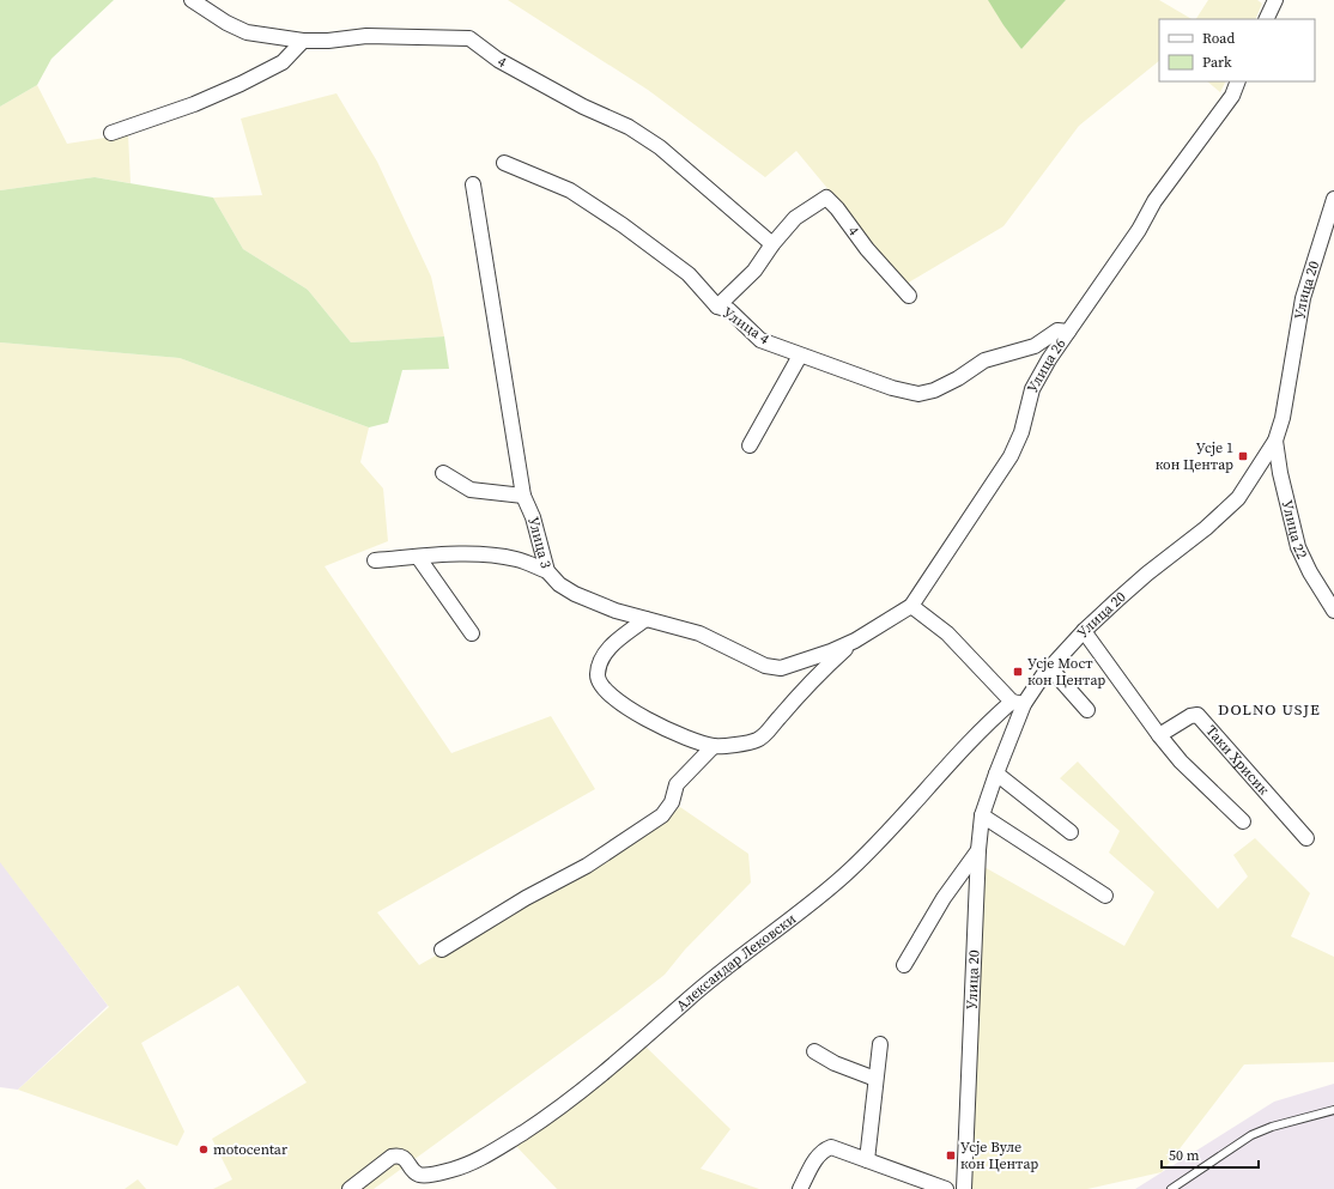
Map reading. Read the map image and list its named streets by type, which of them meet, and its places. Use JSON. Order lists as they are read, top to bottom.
{
  "streets": {
    "street": [
      "4",
      "Улица 20",
      "Улица 4",
      "Улица 26",
      "Улица 22",
      "Улица 3",
      "Таки Хрисик",
      "Александар Лековски"
    ]
  },
  "crossings": [
    ["4", "Улица 4"],
    ["Улица 20", "Улица 22"],
    ["Улица 20", "Александар Лековски"],
    ["Улица 4", "Улица 26"],
    ["Улица 26", "Улица 3"]
  ],
  "districts": ["DOLNO USJE"],
  "places": {
    "transit": ["Усје 1 кон Центар", "Усје Мост кон Центар", "Усје Вуле кон Центар"],
    "other": ["motocentar"]
  },
  "legend": ["Road", "Park"],
  "scale_bar": "50 m"
}
